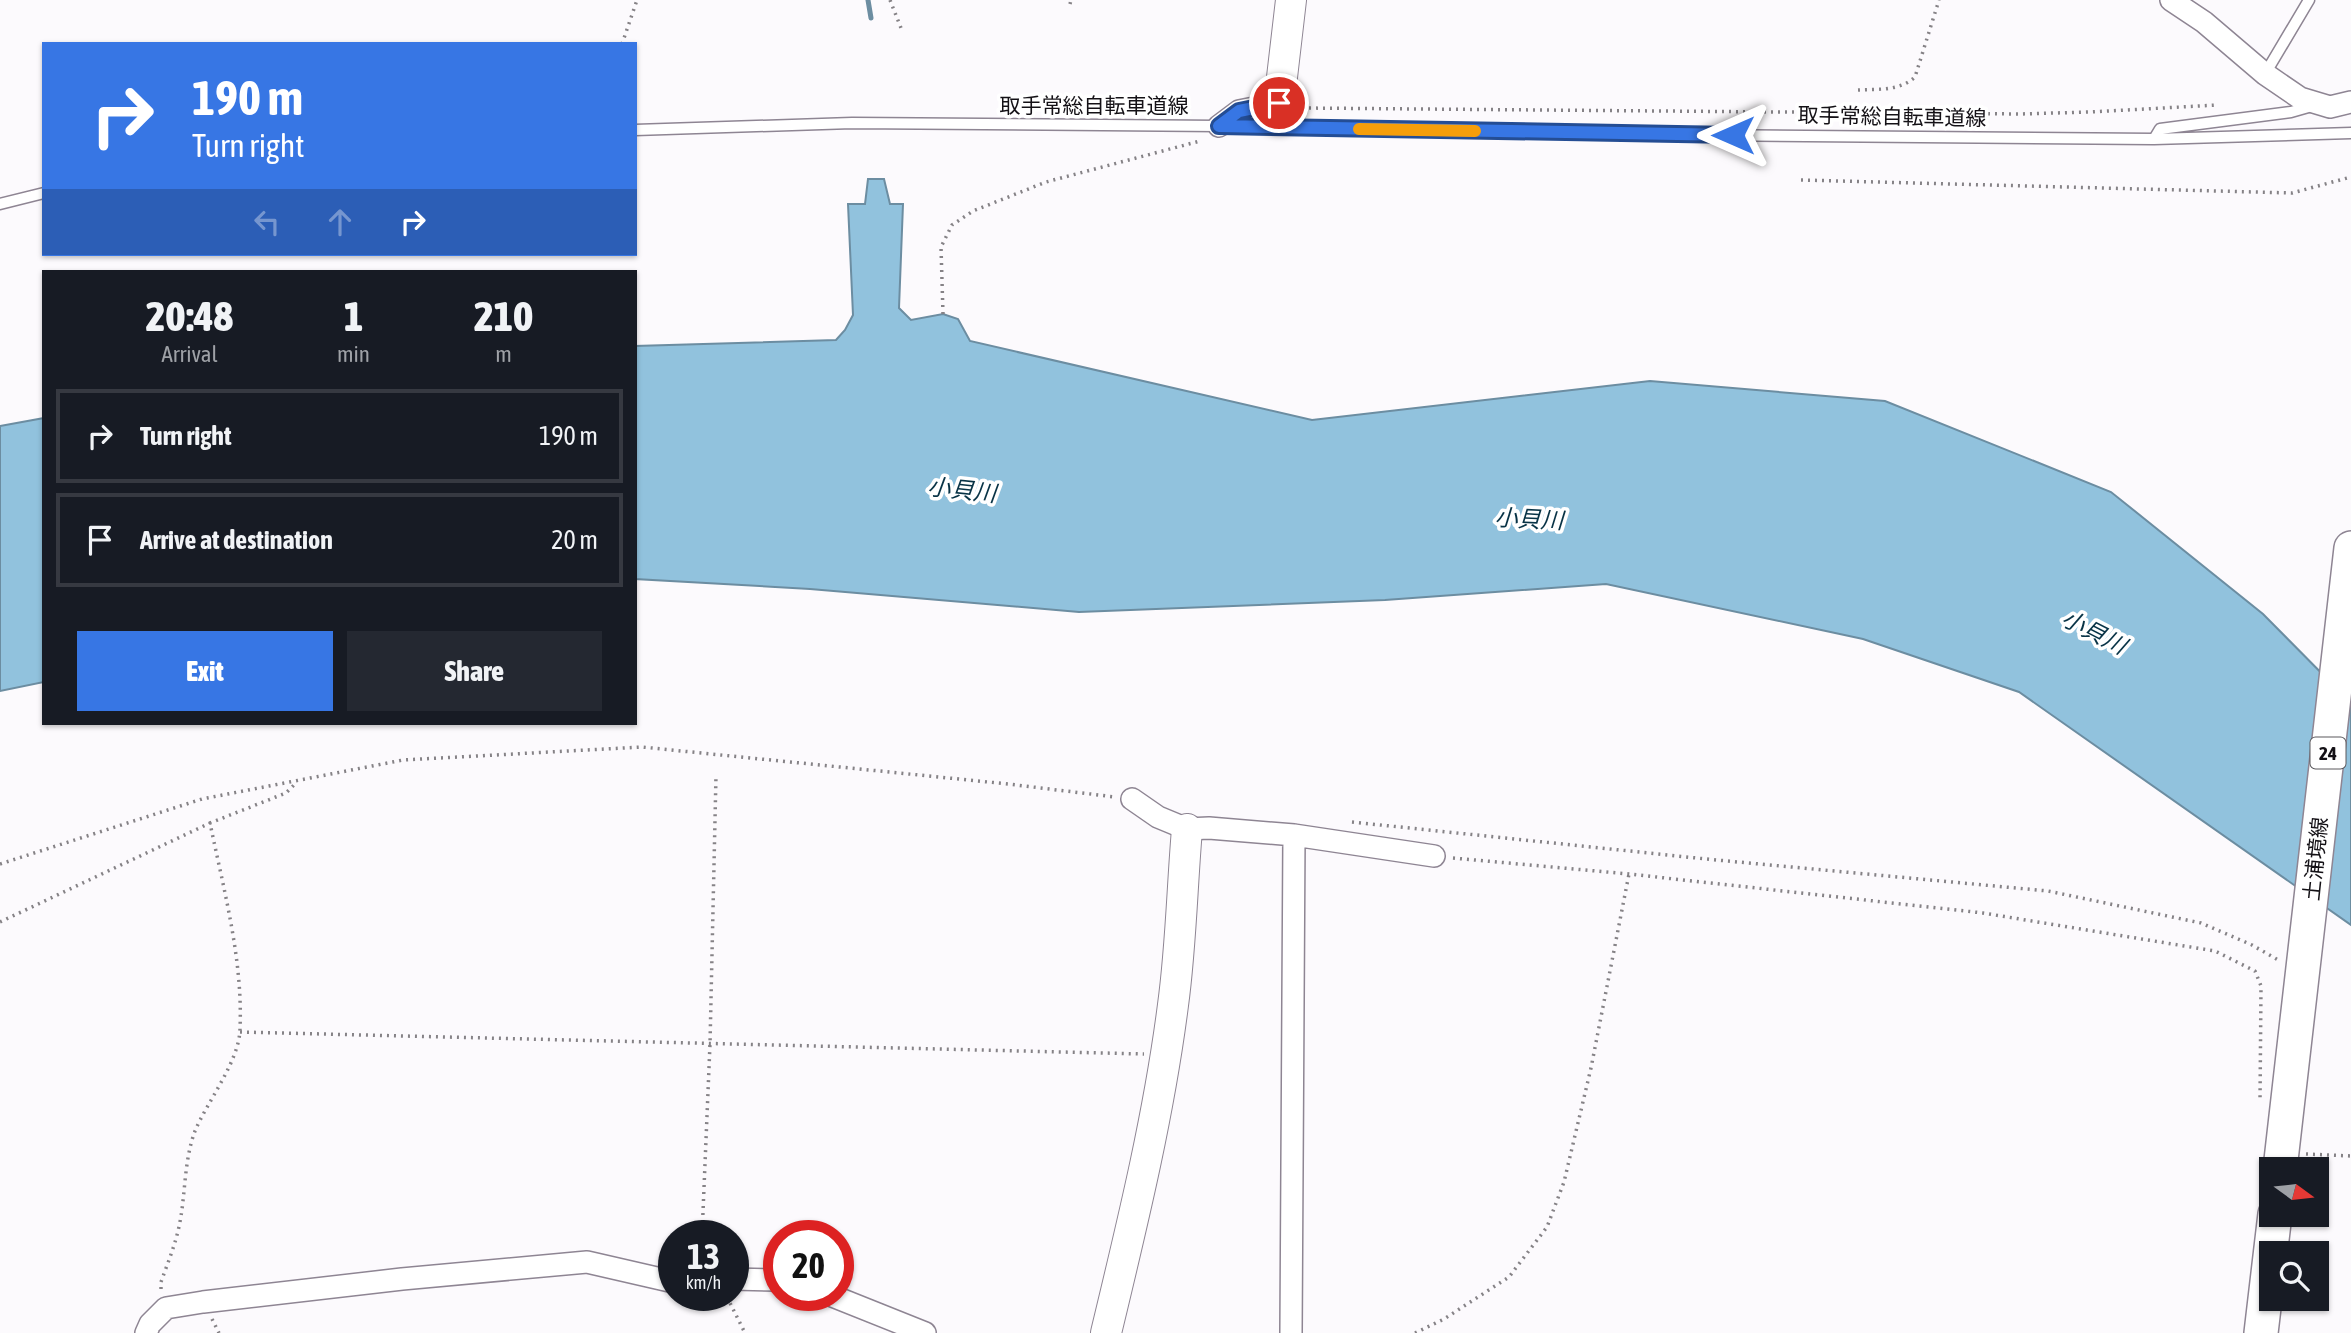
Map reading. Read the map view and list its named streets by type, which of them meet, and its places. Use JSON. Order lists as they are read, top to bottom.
{
  "streets": {
    "main road": ["24", "土浦境線"],
    "lane": ["取手常総自転車道線"]
  },
  "water": ["小貝川"],
  "north": "right",
  "page": {
    "turn": ["190 m", "Turn right"],
    "eta": [
      "20:48",
      "Arrival",
      "1",
      "min",
      "210",
      "m"
    ],
    "list": [
      {
        "name": "Turn right",
        "value": "190 m"
      },
      {
        "name": "Arrive at destination",
        "value": "20 m"
      }
    ],
    "buttons": ["Exit", "Share"],
    "speed": "13 km/h",
    "limit": "20"
  }
}
